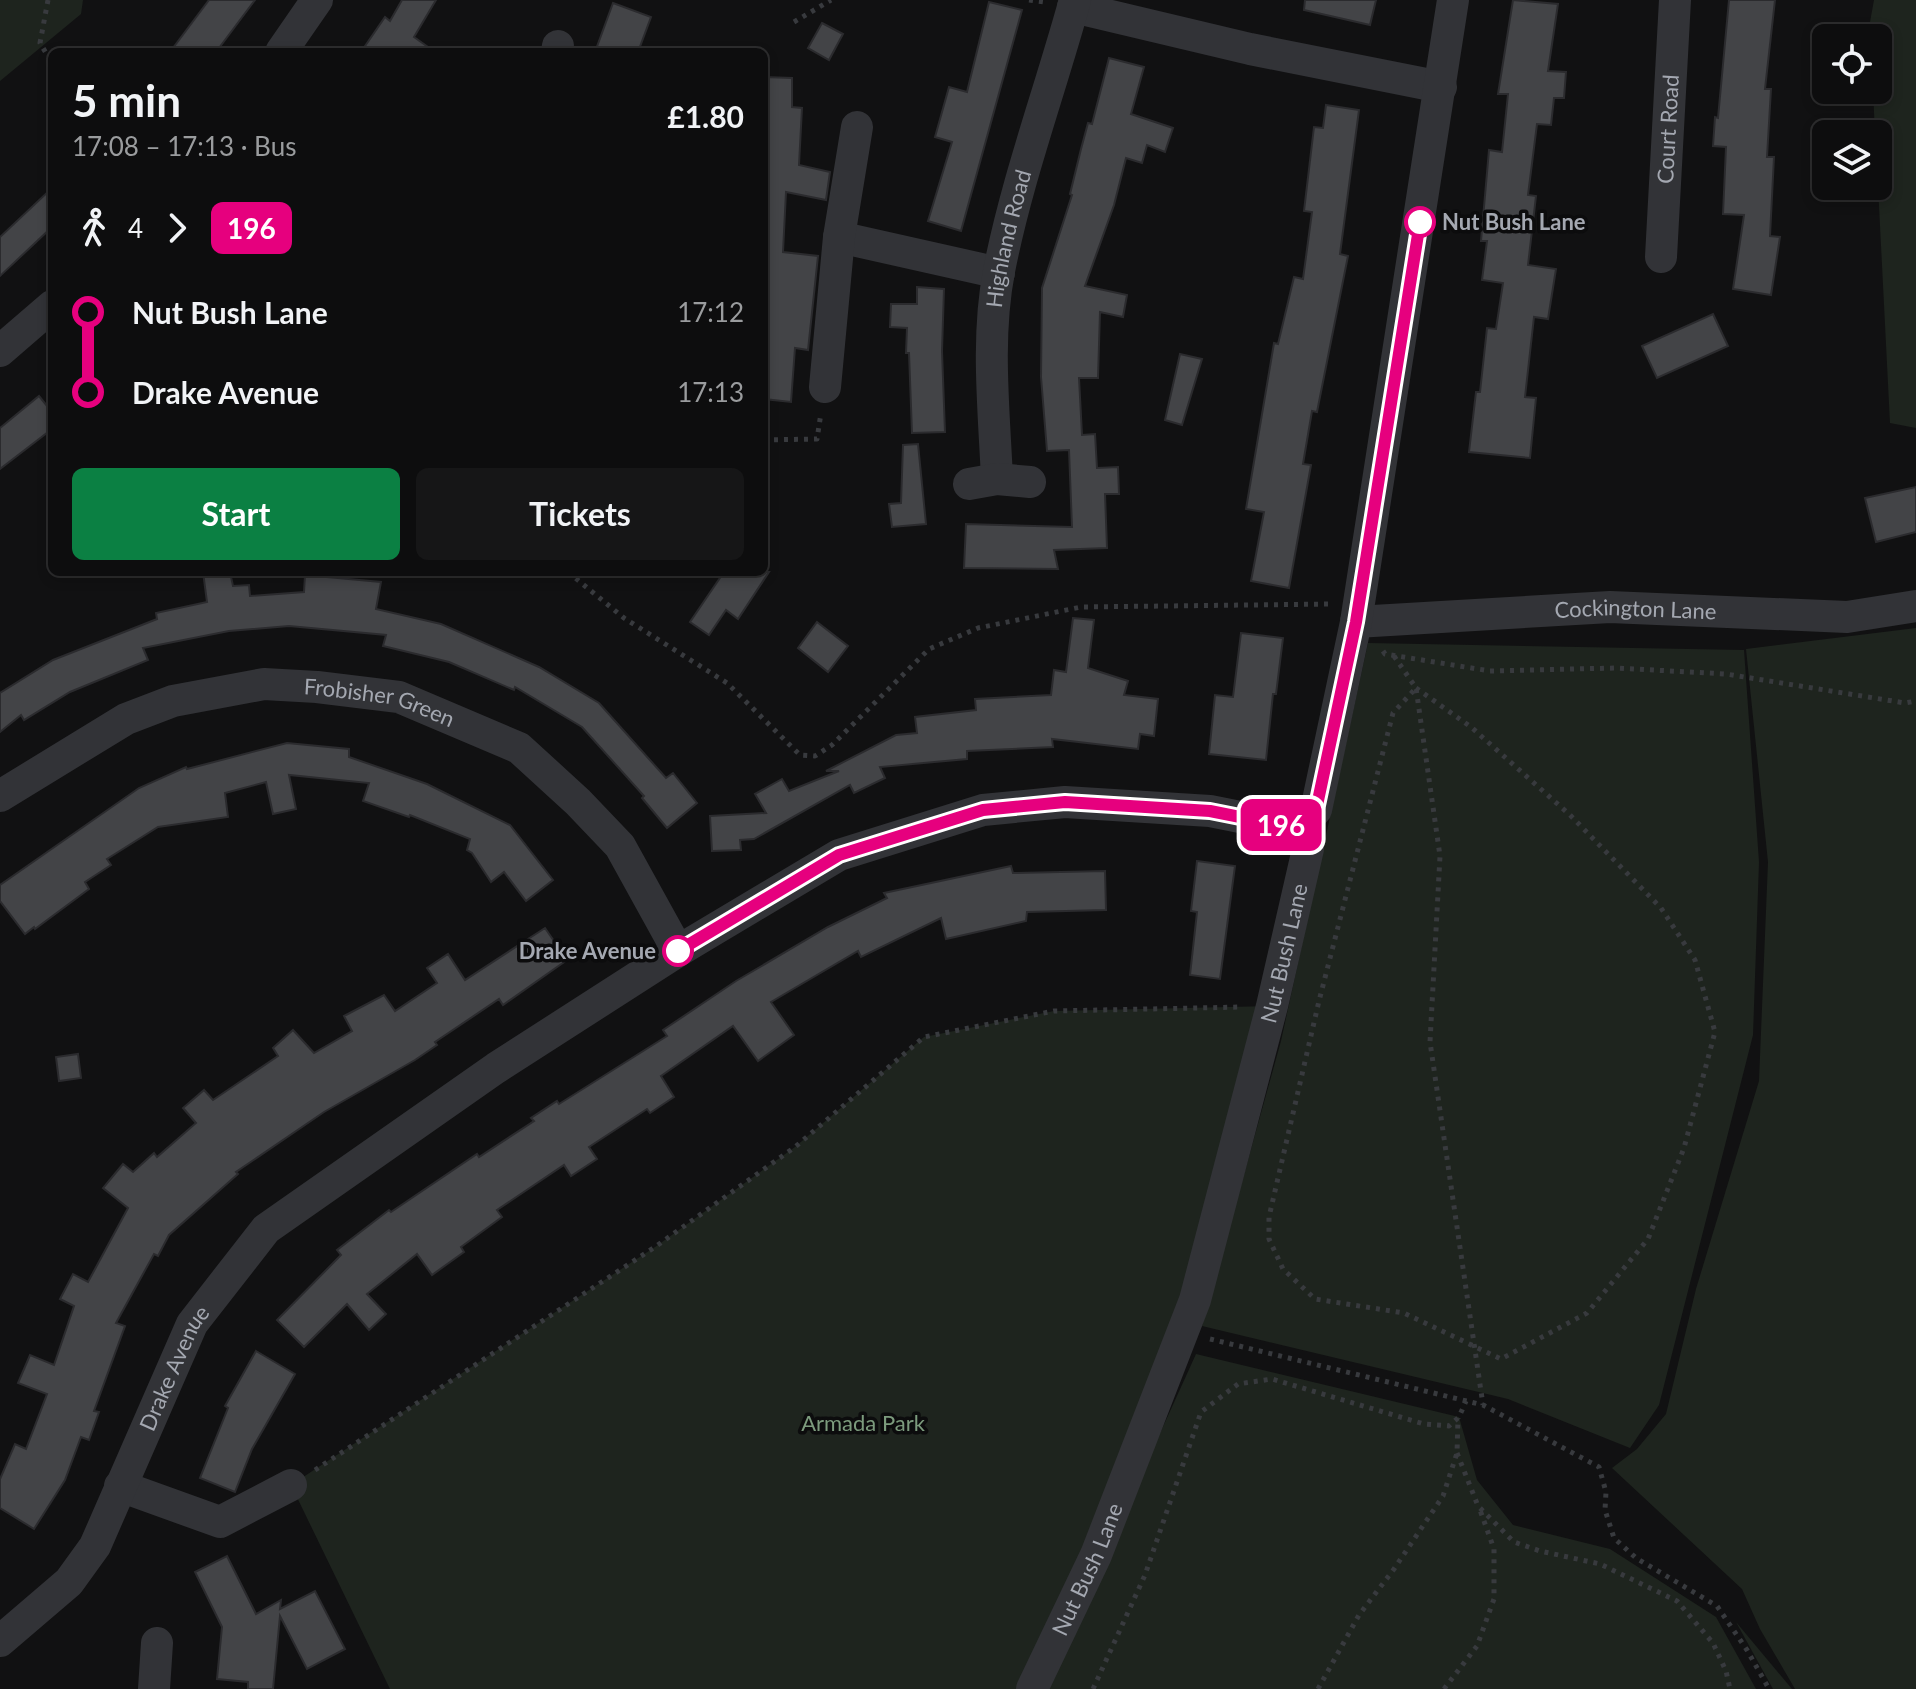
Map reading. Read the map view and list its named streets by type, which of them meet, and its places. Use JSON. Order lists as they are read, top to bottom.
{
  "streets": {
    "street": [
      "Court Road",
      "Highland Road",
      "Cockington Lane",
      "Frobisher Green",
      "Nut Bush Lane",
      "Drake Avenue"
    ]
  },
  "crossings": [
    ["Highland Road", "Nut Bush Lane"],
    ["Cockington Lane", "Nut Bush Lane"],
    ["Frobisher Green", "Drake Avenue"],
    ["Nut Bush Lane", "Drake Avenue"]
  ],
  "parks": ["Armada Park"],
  "places": ["Nut Bush Lane", "Drake Avenue"],
  "lines": ["bus line 196"],
  "page": {
    "on_map": "196",
    "heading": ["5 min", "17:08 – 17:13 · Bus", "£1.80"],
    "legs": ["4", "196"],
    "list": [
      {
        "name": "Nut Bush Lane",
        "value": "17:12"
      },
      {
        "name": "Drake Avenue",
        "value": "17:13"
      }
    ],
    "buttons": ["Start", "Tickets"]
  }
}
